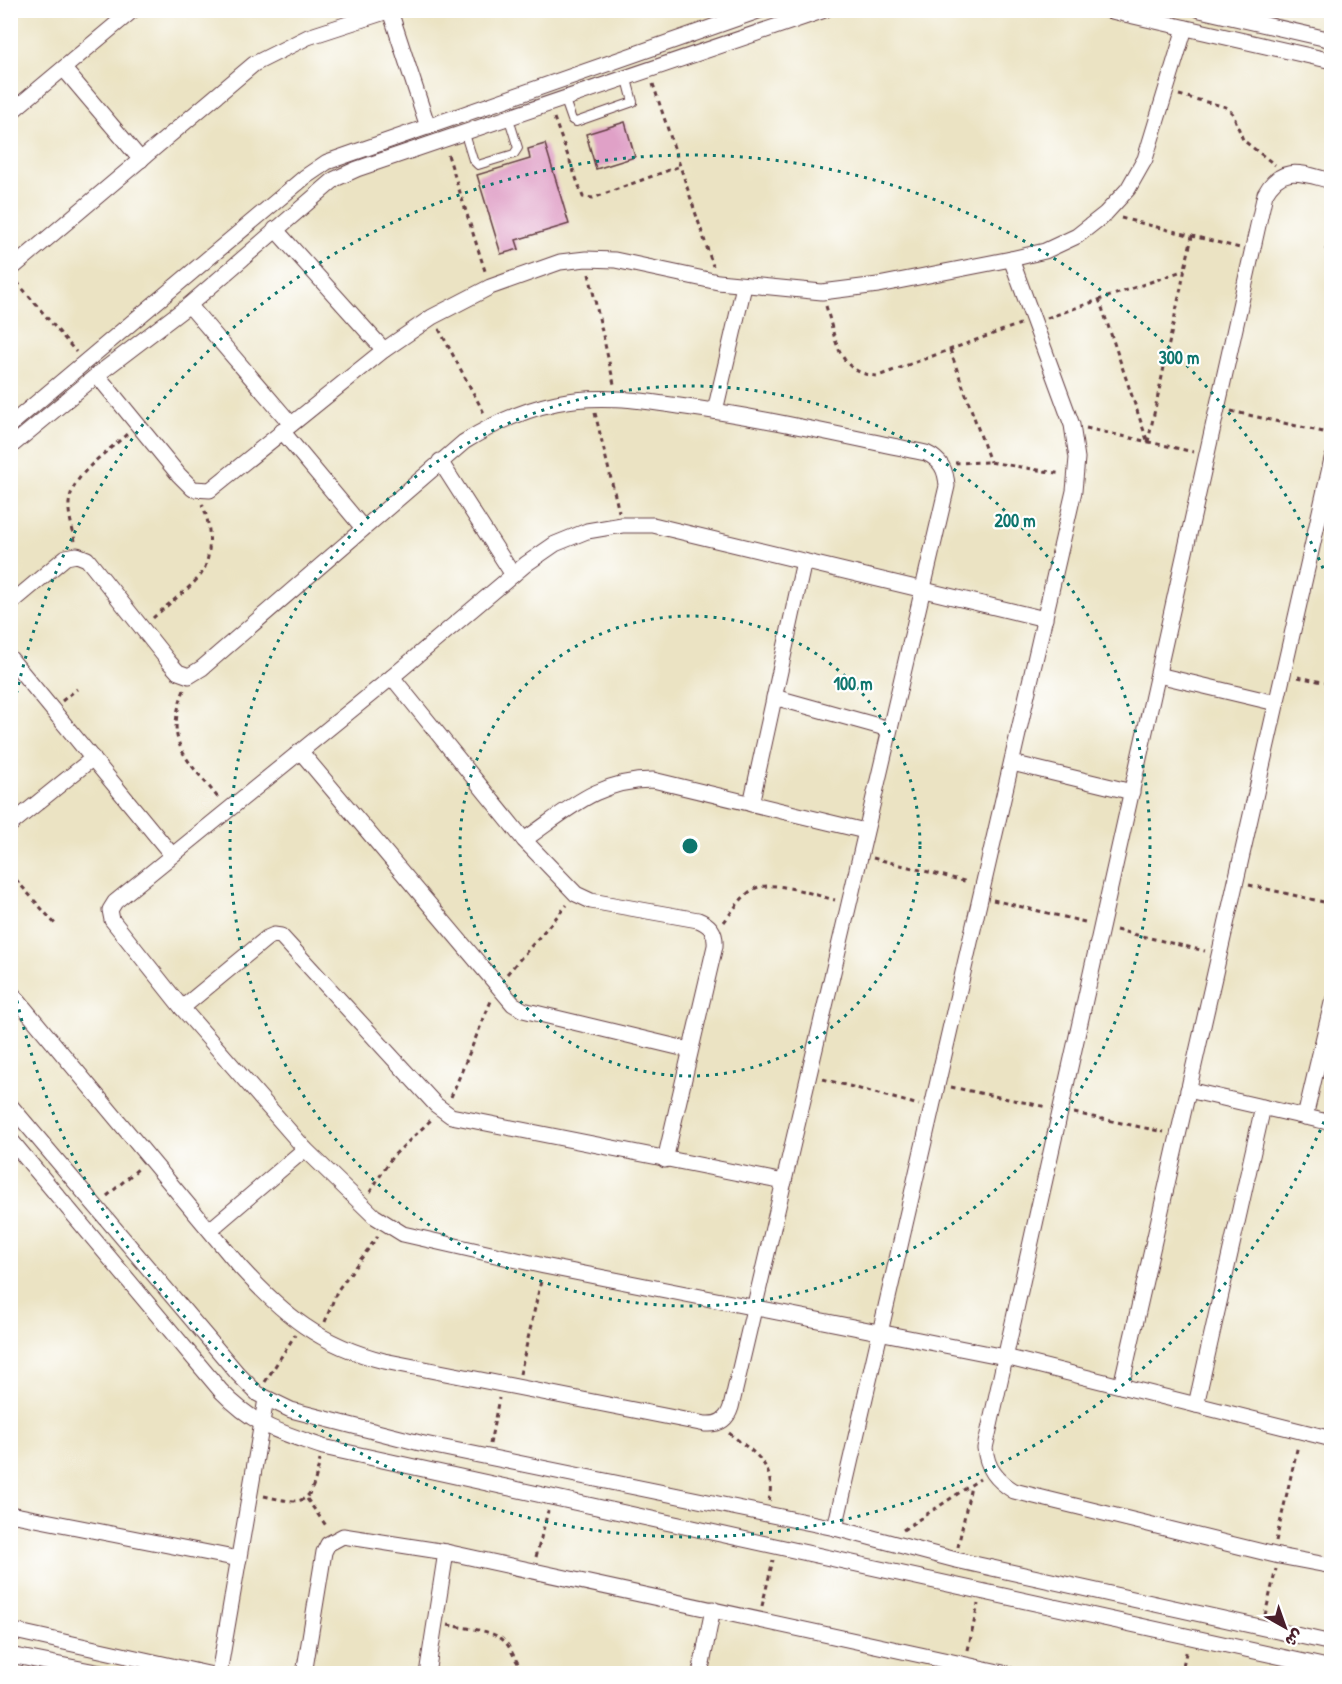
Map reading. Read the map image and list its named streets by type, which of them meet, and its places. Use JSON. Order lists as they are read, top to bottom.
{
  "north": "bottom right",
  "rings": ["300 m", "200 m", "100 m"]
}
